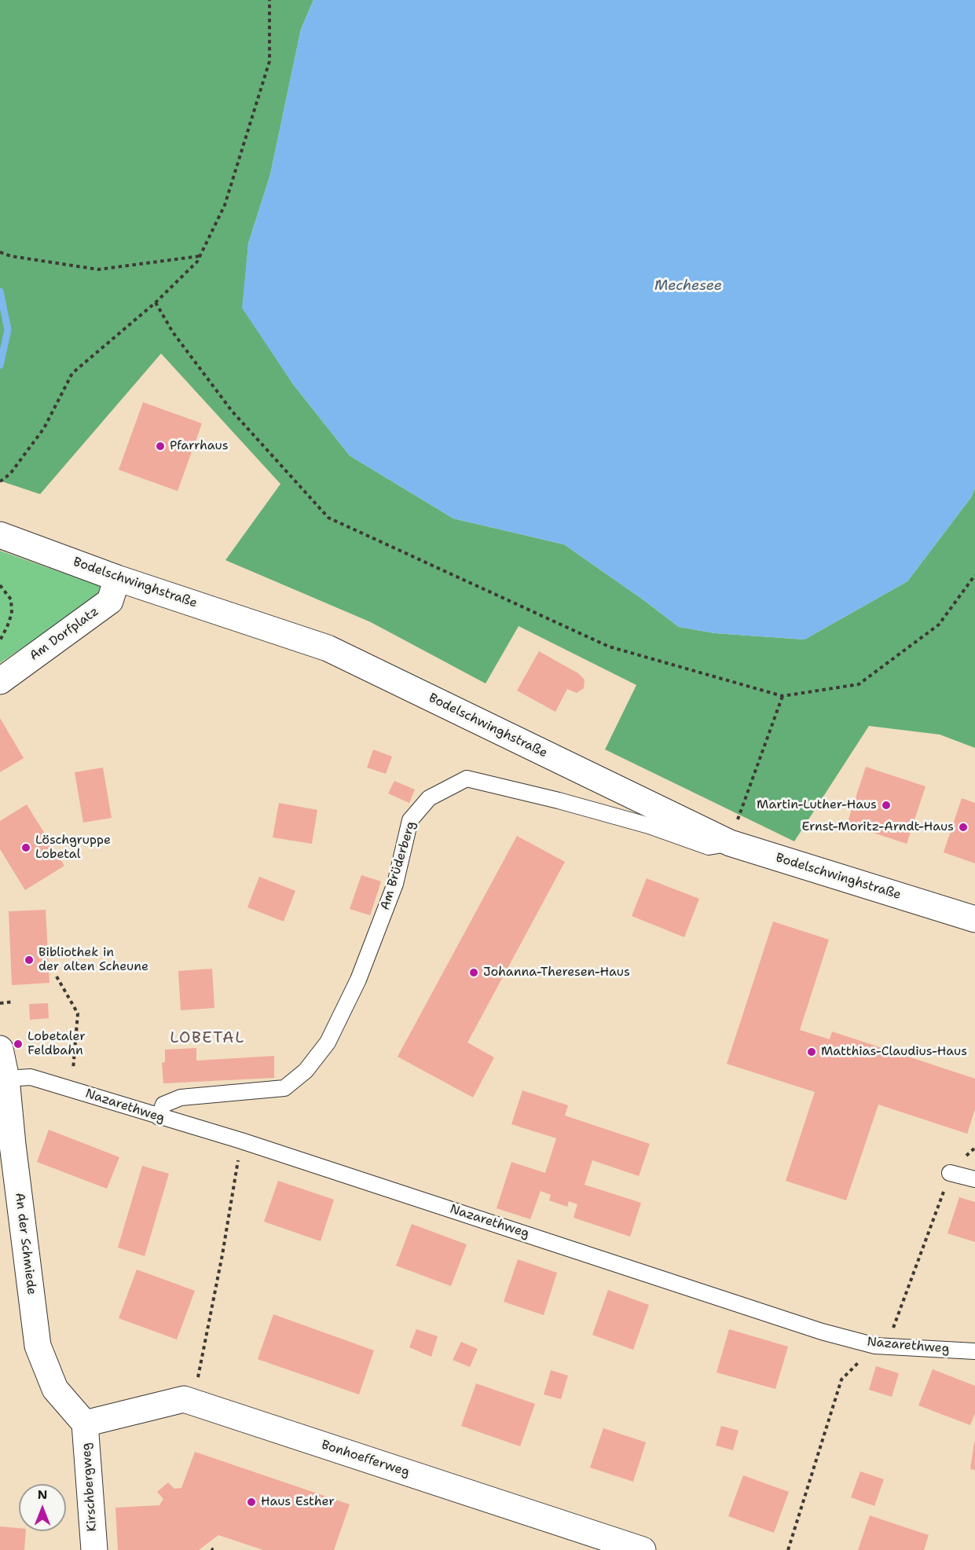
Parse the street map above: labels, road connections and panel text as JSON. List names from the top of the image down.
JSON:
{
  "streets": {
    "street": [
      "Bodelschwinghstraße",
      "Am Dorfplatz",
      "An der Schmiede",
      "Bonhoefferweg",
      "Kirschbergweg"
    ],
    "lane": ["Am Brüderberg", "Nazarethweg"]
  },
  "crossings": [
    ["Bodelschwinghstraße", "Am Dorfplatz"],
    ["Bodelschwinghstraße", "Am Brüderberg"],
    ["Am Brüderberg", "Nazarethweg"],
    ["Nazarethweg", "An der Schmiede"],
    ["An der Schmiede", "Kirschbergweg"]
  ],
  "districts": ["LOBETAL"],
  "water": ["Mechesee"],
  "places": [
    "Pfarrhaus",
    "Martin-Luther-Haus",
    "Ernst-Moritz-Arndt-Haus",
    "Löschgruppe Lobetal",
    "Bibliothek in der alten Scheune",
    "Johanna-Theresen-Haus",
    "Lobetaler Feldbahn",
    "Matthias-Claudius-Haus",
    "Haus Esther"
  ],
  "north": "top"
}
